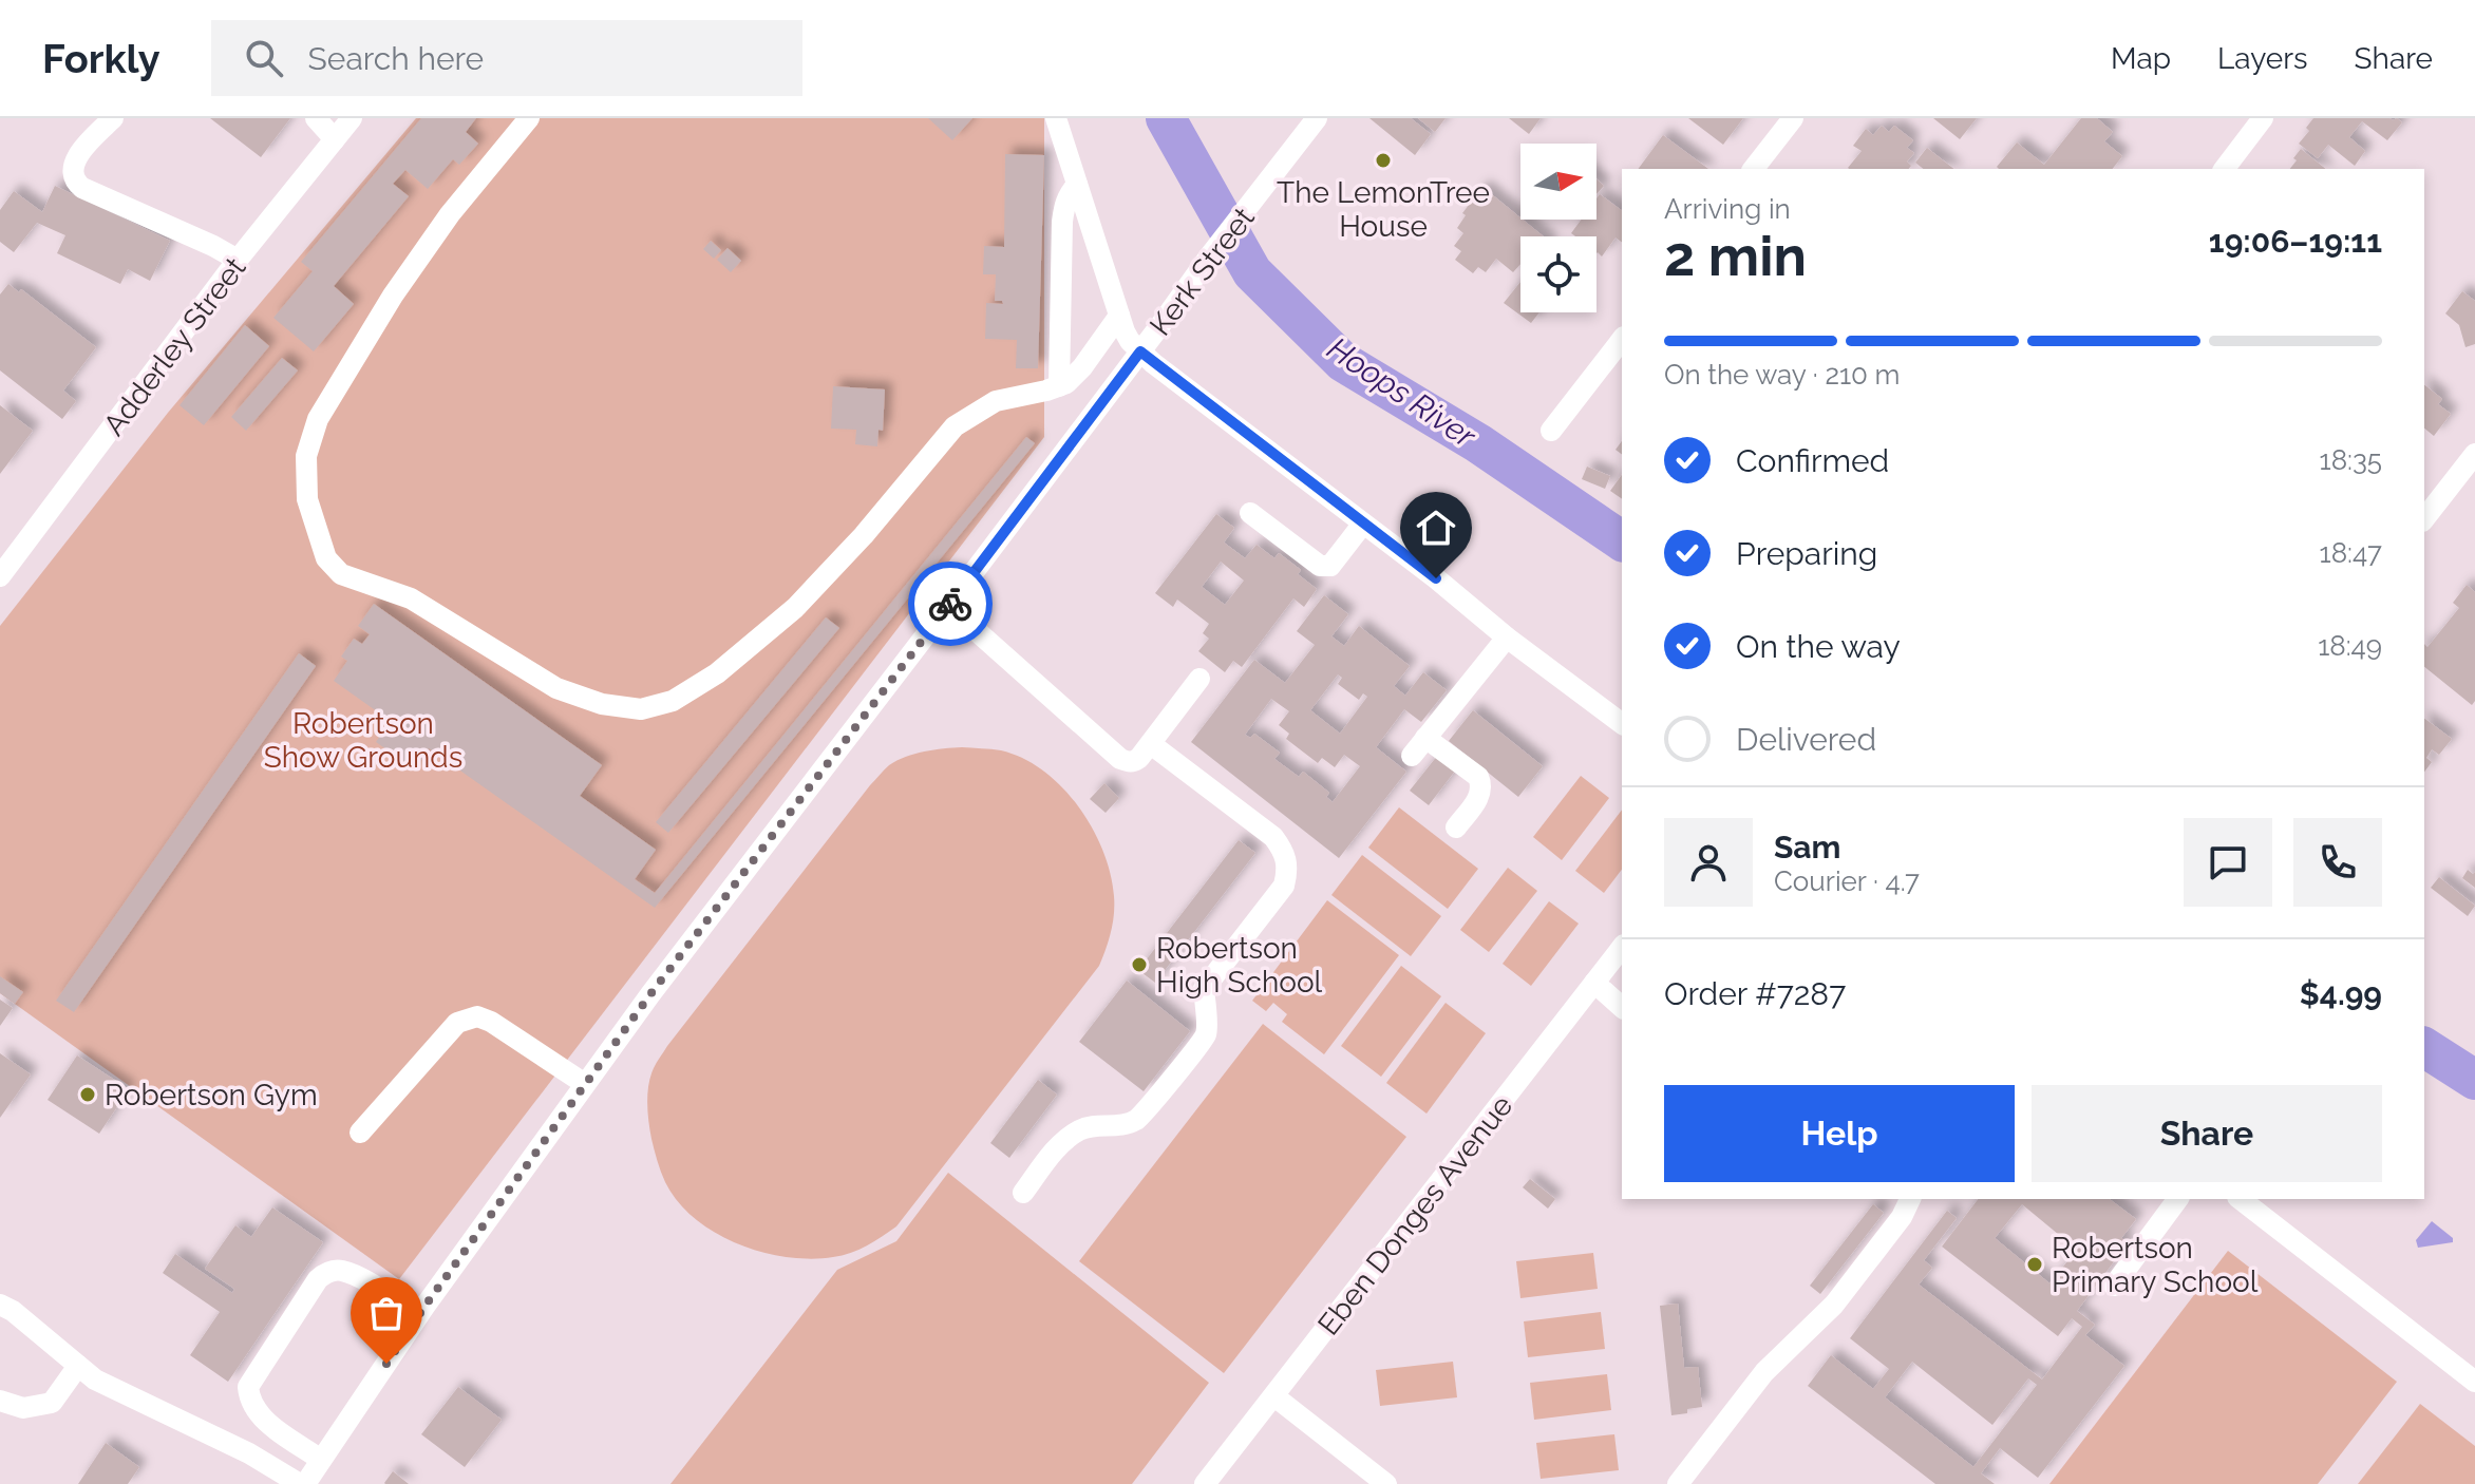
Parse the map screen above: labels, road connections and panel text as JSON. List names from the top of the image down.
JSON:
{
  "streets": {
    "street": ["Kerk Street", "Adderley Street", "Eben Donges Avenue"]
  },
  "water": ["Hoops River"],
  "parks": ["Robertson Show Grounds"],
  "places": [
    "The LemonTree House",
    "Robertson High School",
    "Robertson Gym",
    "Robertson Primary School"
  ],
  "north": "right",
  "page": {
    "header": "Forkly",
    "search": "Search here",
    "nav": ["Map", "Layers", "Share"],
    "heading": ["2 min", "Arriving in", "19:06–19:11"],
    "panel": [
      "Sam",
      "Courier · 4.7",
      "Order #7287",
      "$4.99"
    ],
    "bar": "On the way · 210 m",
    "list": [
      ["Confirmed", "18:35"],
      ["Preparing", "18:47"],
      ["On the way", "18:49"],
      "Delivered"
    ],
    "buttons": ["Help", "Share"]
  }
}
